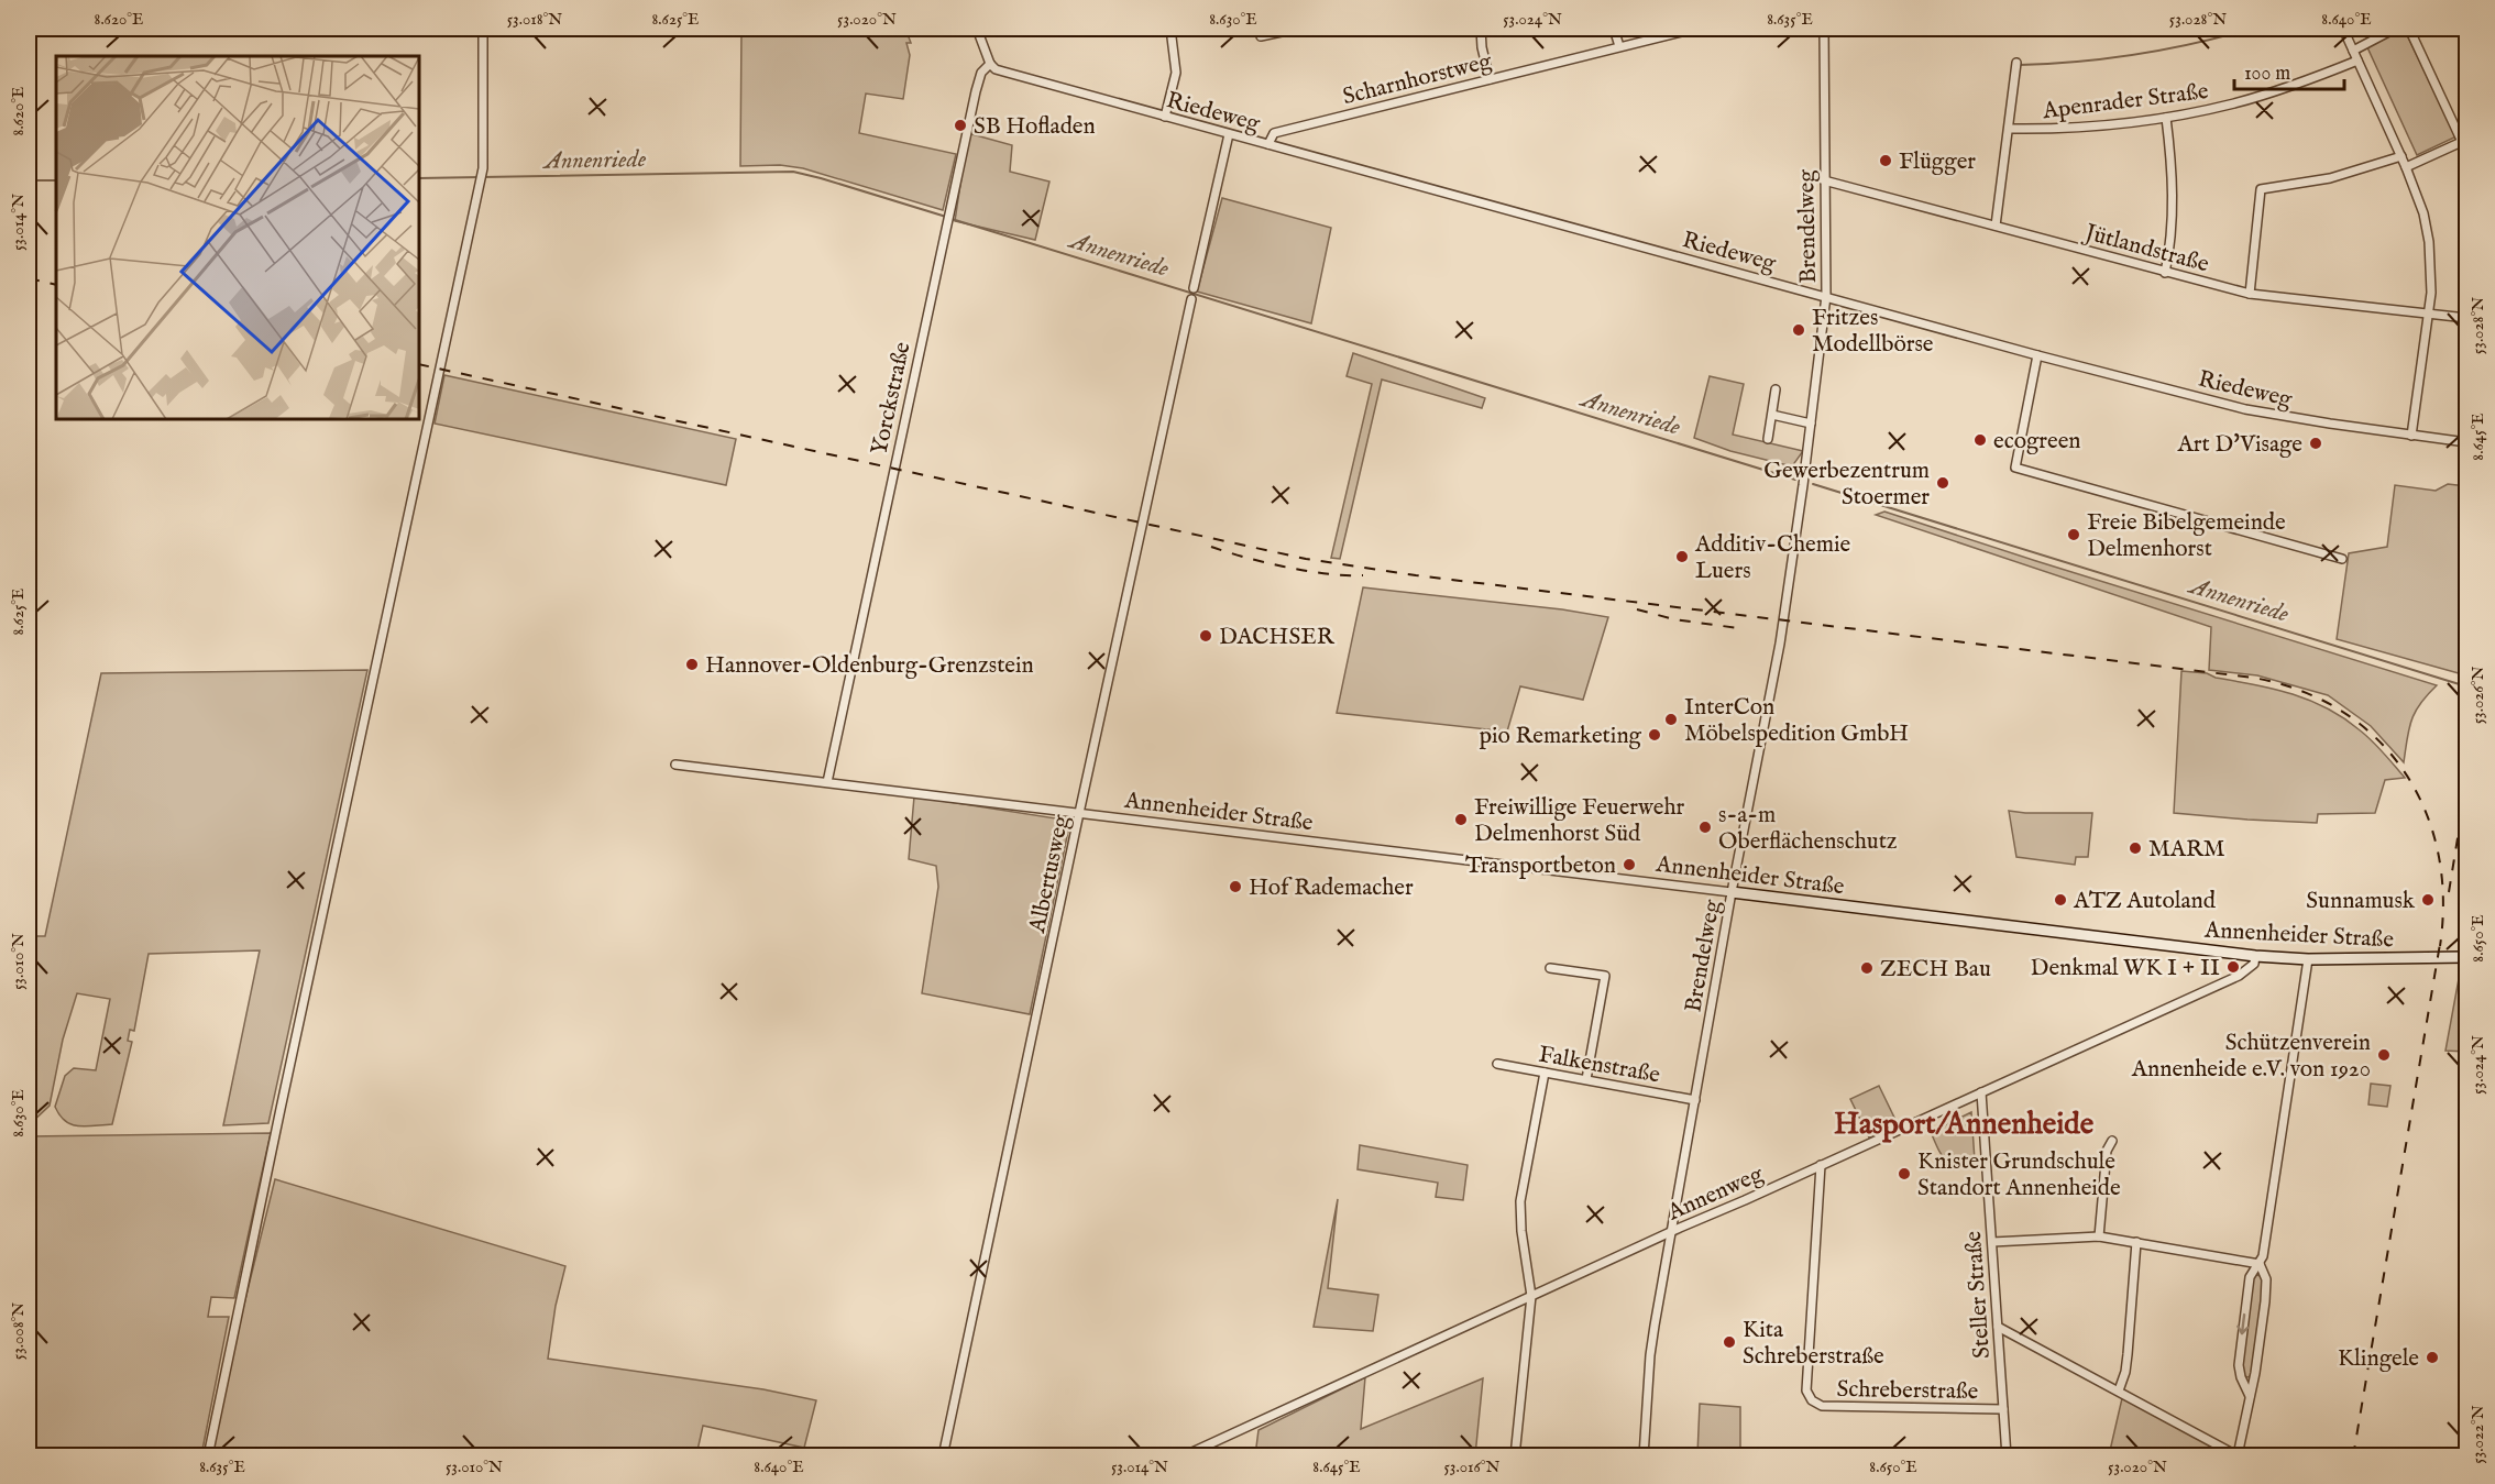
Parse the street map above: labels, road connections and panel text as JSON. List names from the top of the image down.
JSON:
{
  "streets": {
    "street": [
      "Scharnhorstweg",
      "Apenrader Straße",
      "Riedeweg",
      "Brendelweg",
      "Jütlandstraße",
      "Yorckstraße",
      "Annenheider Straße",
      "Albertusweg",
      "Falkenstraße",
      "Annenweg",
      "Steller Straße",
      "Schreberstraße"
    ]
  },
  "crossings": [
    ["Scharnhorstweg", "Riedeweg"],
    ["Riedeweg", "Brendelweg"],
    ["Riedeweg", "Yorckstraße"],
    ["Brendelweg", "Jütlandstraße"],
    ["Brendelweg", "Annenheider Straße"],
    ["Brendelweg", "Falkenstraße"],
    ["Brendelweg", "Annenweg"],
    ["Yorckstraße", "Annenheider Straße"],
    ["Annenheider Straße", "Albertusweg"],
    ["Annenheider Straße", "Annenweg"],
    ["Annenweg", "Steller Straße"],
    ["Annenweg", "Schreberstraße"],
    ["Steller Straße", "Schreberstraße"]
  ],
  "districts": ["Hasport/Annenheide"],
  "water": ["Annenriede"],
  "places": [
    "SB Hofladen",
    "Flügger",
    "Fritzes Modellbörse",
    "ecogreen",
    "Art D'Visage",
    "Gewerbezentrum Stoermer",
    "Freie Bibelgemeinde Delmenhorst",
    "Additiv-Chemie Luers",
    "DACHSER",
    "Hannover-Oldenburg-Grenzstein",
    "InterCon Möbelspedition GmbH",
    "pio Remarketing",
    "Freiwillige Feuerwehr Delmenhorst Süd",
    "s-a-m Oberflächenschutz",
    "MARM",
    "Transportbeton",
    "Hof Rademacher",
    "ATZ Autoland",
    "Sunnamusk",
    "Denkmal WK I + II",
    "ZECH Bau",
    "Schützenverein Annenheide e.V. von 1920",
    "Knister Grundschule Standort Annenheide",
    "Kita Schreberstraße",
    "Klingele"
  ],
  "scale_bar": "100 m",
  "coordinates": [
    "8.620°E",
    "53.018°N",
    "8.625°E",
    "53.020°N",
    "8.630°E",
    "53.024°N",
    "8.635°E",
    "53.028°N",
    "8.640°E",
    "53.014°N",
    "8.645°E",
    "53.026°N",
    "8.650°E",
    "53.010°N",
    "53.008°N",
    "53.022°N",
    "53.016°N"
  ]
}
